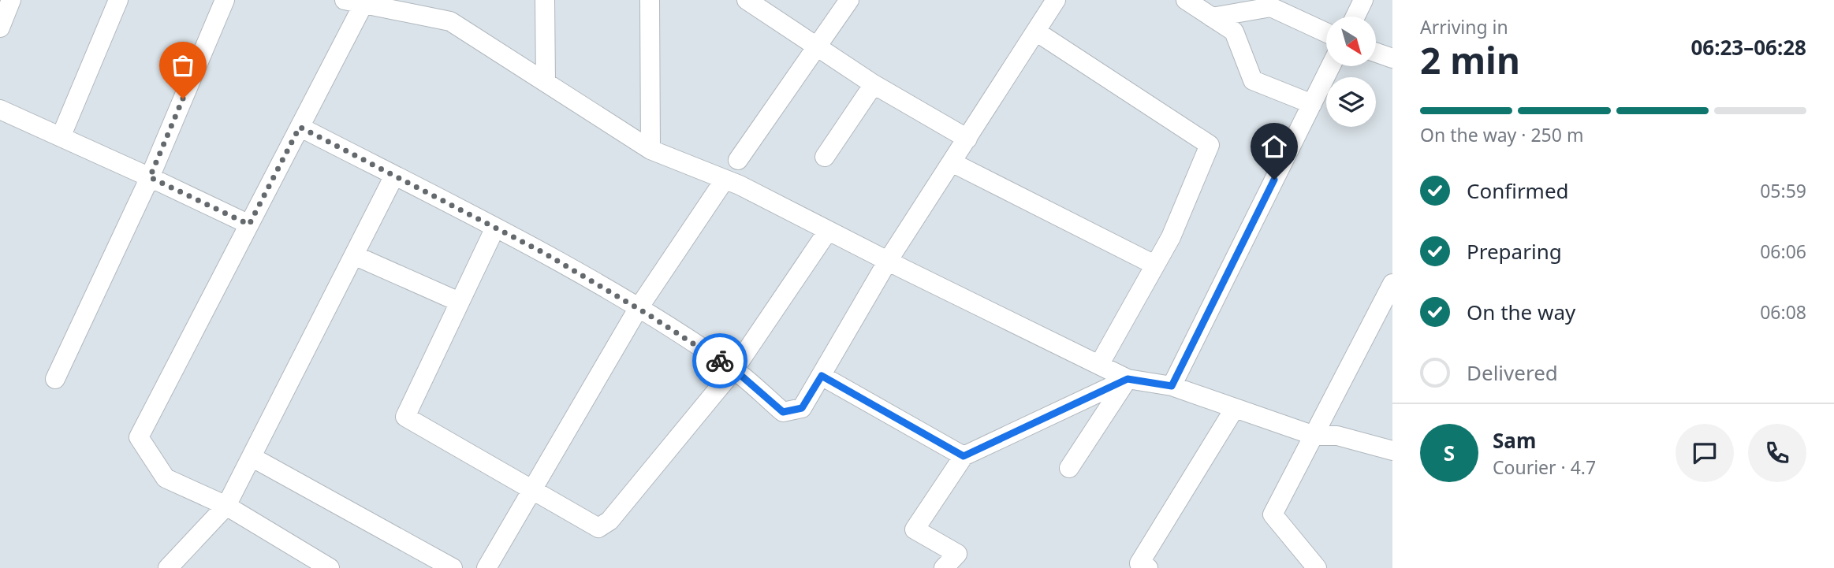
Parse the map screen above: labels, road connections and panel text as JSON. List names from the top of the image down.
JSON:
{
  "north": "bottom right",
  "page": {
    "heading": ["2 min", "Arriving in", "06:23–06:28"],
    "panel": ["Sam", "Courier · 4.7"],
    "bar": "On the way · 250 m",
    "list": [
      ["Confirmed", "05:59"],
      ["Preparing", "06:06"],
      ["On the way", "06:08"],
      "Delivered"
    ],
    "round": "S"
  }
}
